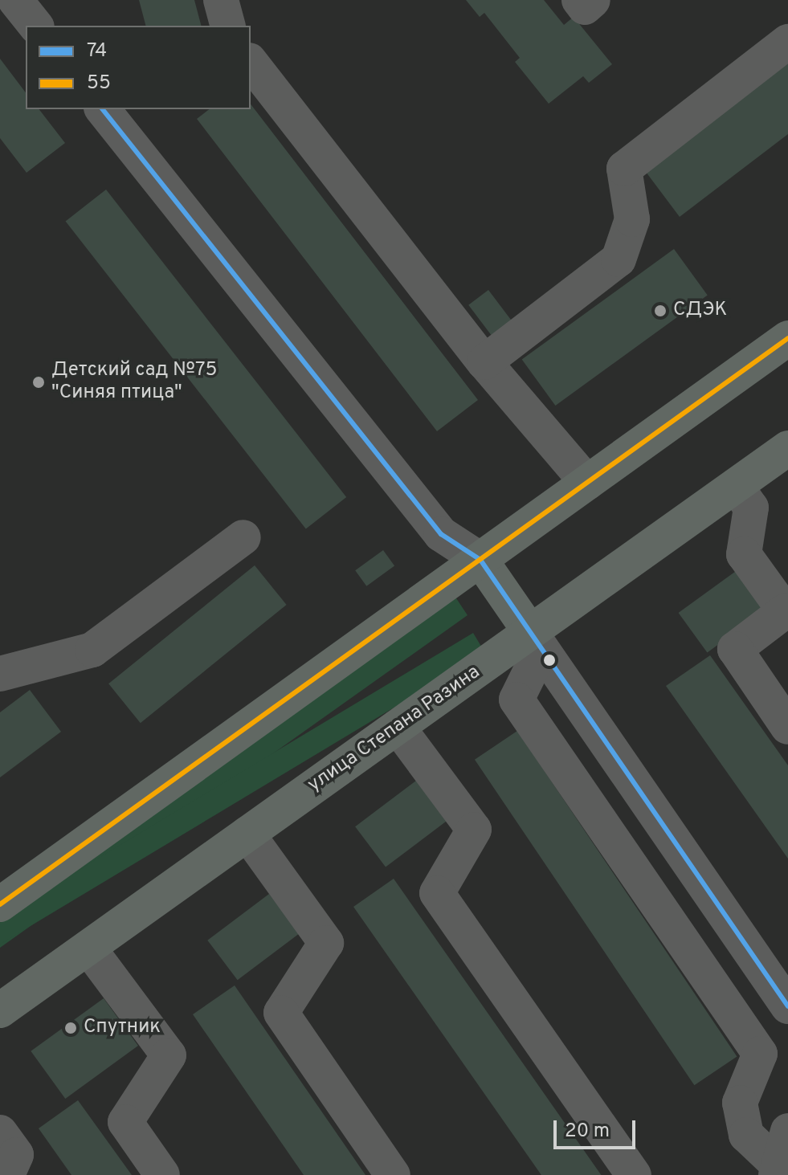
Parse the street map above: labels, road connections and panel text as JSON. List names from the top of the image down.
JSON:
{
  "streets": {
    "main road": ["улица Степана Разина"]
  },
  "places": ["СДЭК", "Детский сад №75 \"Синяя птица\"", "Спутник"],
  "lines": ["transit line 74", "transit line 55"],
  "legend": ["74", "55"],
  "scale_bar": "20 m"
}
